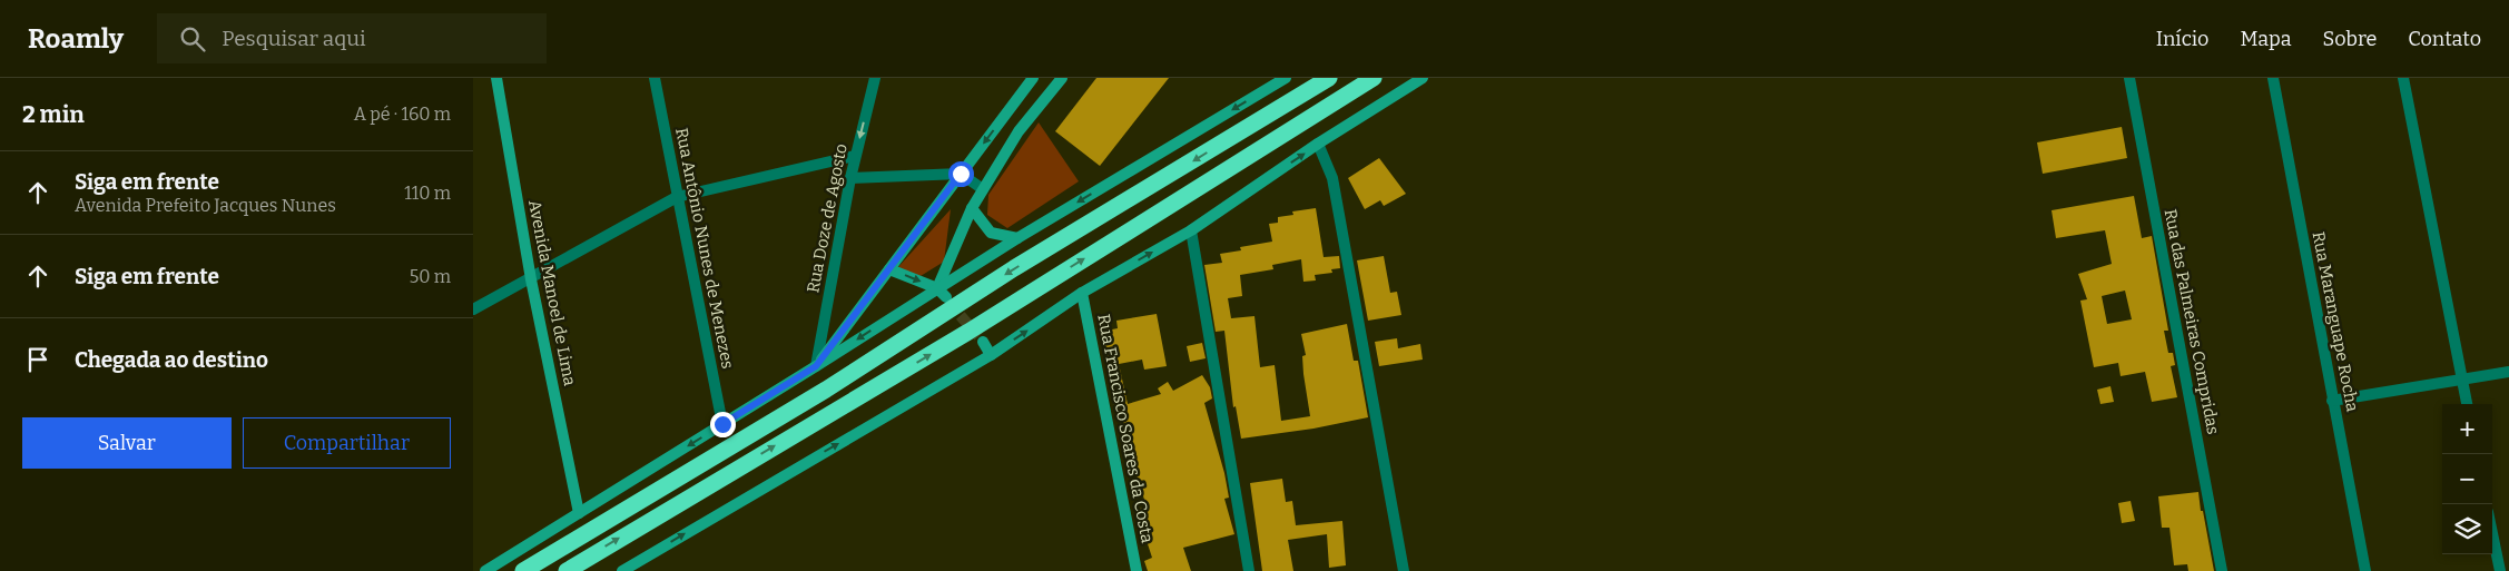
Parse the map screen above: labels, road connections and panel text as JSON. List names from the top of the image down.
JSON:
{
  "streets": {
    "main road": ["Avenida Manoel de Lima", "Rua Francisco Soares da Costa"],
    "street": [
      "Rua Doze de Agosto",
      "Rua Antônio Nunes de Menezes",
      "Rua das Palmeiras Compridas",
      "Rua Maranguape Rocha"
    ]
  },
  "page": {
    "header": "Roamly",
    "search": "Pesquisar aqui",
    "nav": [
      "Início",
      "Mapa",
      "Sobre",
      "Contato"
    ],
    "heading": ["2 min", "A pé · 160 m"],
    "list": [
      ["Siga em frente", "Avenida Prefeito Jacques Nunes", "110 m"],
      ["Siga em frente", "50 m"],
      "Chegada ao destino"
    ],
    "buttons": ["Salvar", "Compartilhar"],
    "map_buttons": ["+", "−"]
  }
}
